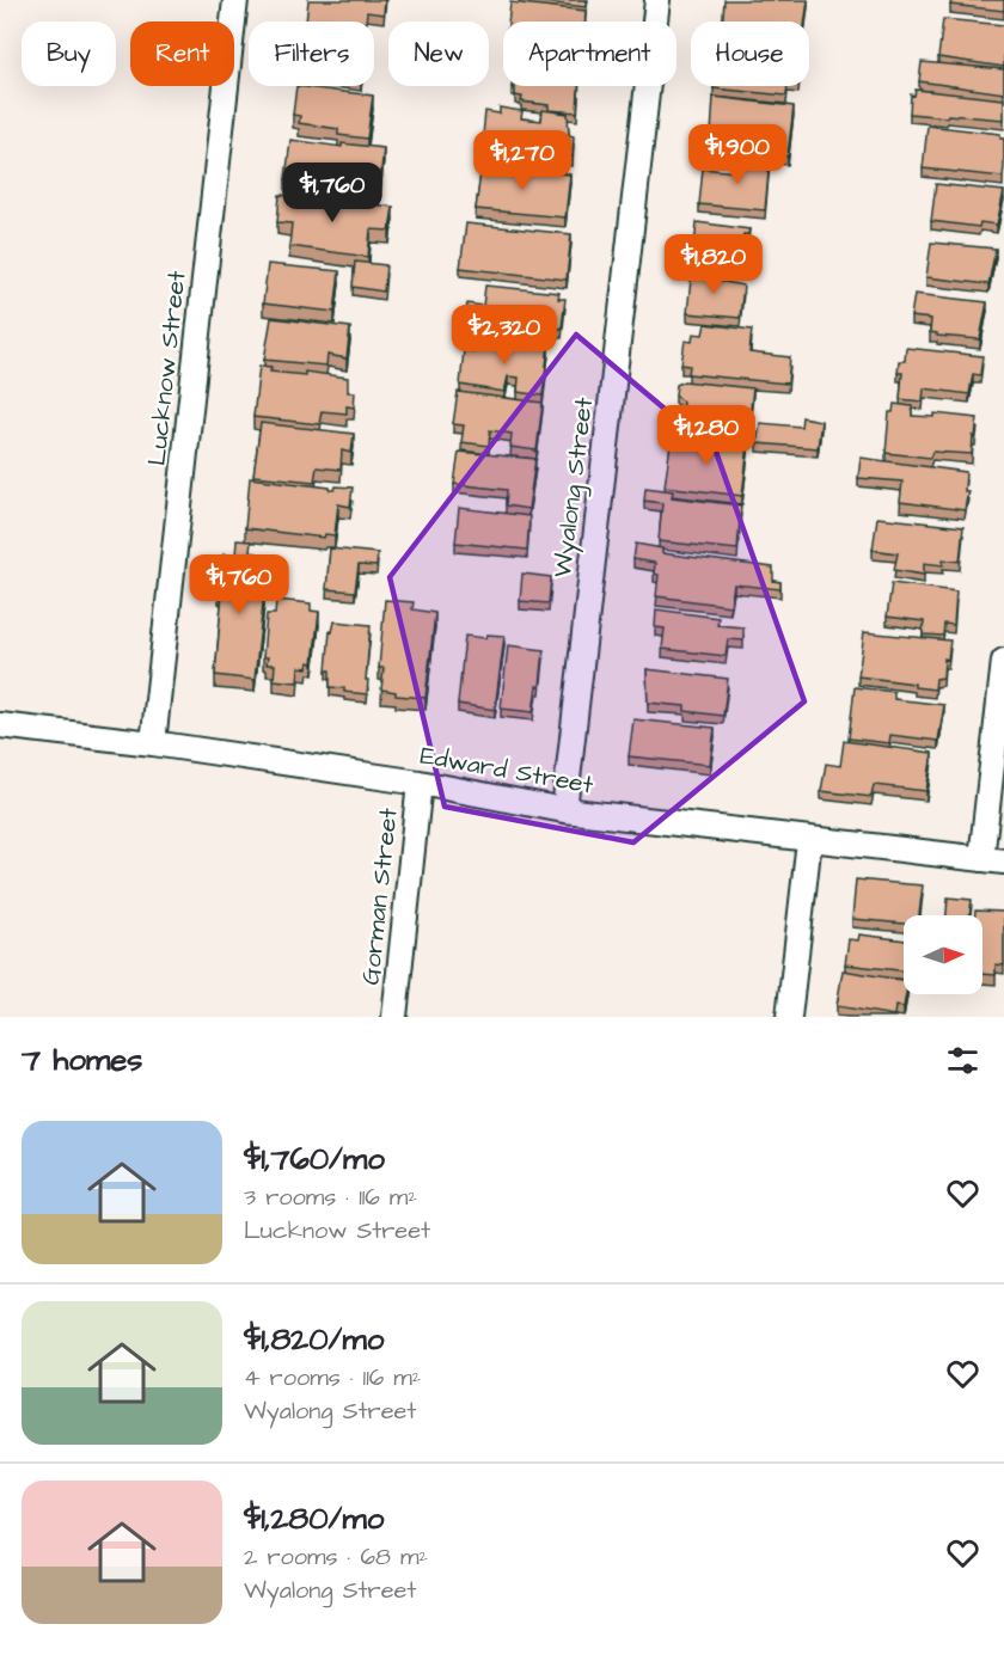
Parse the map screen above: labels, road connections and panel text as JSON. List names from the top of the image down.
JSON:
{
  "streets": {
    "street": [
      "Lucknow Street",
      "Wyalong Street",
      "Edward Street",
      "Gorman Street"
    ]
  },
  "crossings": [
    ["Lucknow Street", "Edward Street"],
    ["Wyalong Street", "Edward Street"],
    ["Edward Street", "Gorman Street"]
  ],
  "north": "right",
  "page": {
    "chip": [
      "Buy",
      "Rent",
      "Filters",
      "New",
      "Apartment",
      "House"
    ],
    "price": [
      "$1,900",
      "$1,270",
      "$1,760",
      "$1,820",
      "$2,320",
      "$1,280",
      "$1,760"
    ],
    "heading": "7 homes",
    "list": [
      {
        "name": "$1,760/mo",
        "note": "3 rooms · 116 m² · Lucknow Street"
      },
      {
        "name": "$1,820/mo",
        "note": "4 rooms · 116 m² · Wyalong Street"
      },
      {
        "name": "$1,280/mo",
        "note": "2 rooms · 68 m² · Wyalong Street"
      }
    ]
  }
}
